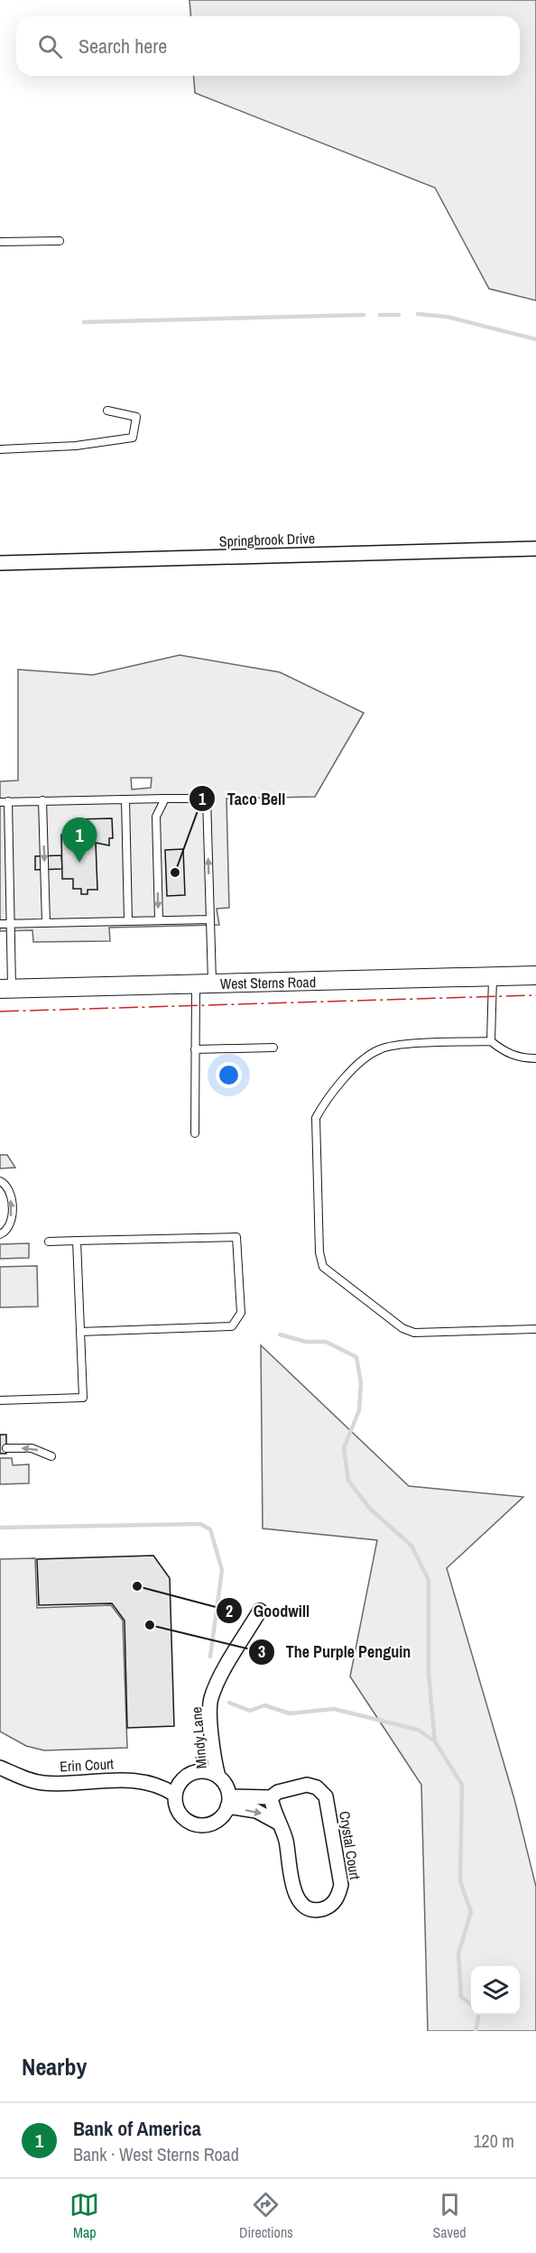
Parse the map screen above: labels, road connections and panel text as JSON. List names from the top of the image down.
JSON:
{
  "streets": {
    "main road": ["West Sterns Road"],
    "street": [
      "Springbrook Drive",
      "Mindy Lane",
      "Erin Court",
      "Crystal Court"
    ]
  },
  "crossings": [
    ["Mindy Lane", "Erin Court"],
    ["Mindy Lane", "Crystal Court"],
    ["Erin Court", "Crystal Court"]
  ],
  "places": ["Taco Bell", "Goodwill", "The Purple Penguin"],
  "page": {
    "search": "Search here",
    "pins": "1",
    "heading": "Nearby",
    "list": [
      {
        "mark": "1",
        "name": "Bank of America",
        "note": "Bank · West Sterns Road",
        "value": "120 m"
      }
    ],
    "nav": ["Map", "Directions", "Saved"]
  }
}
